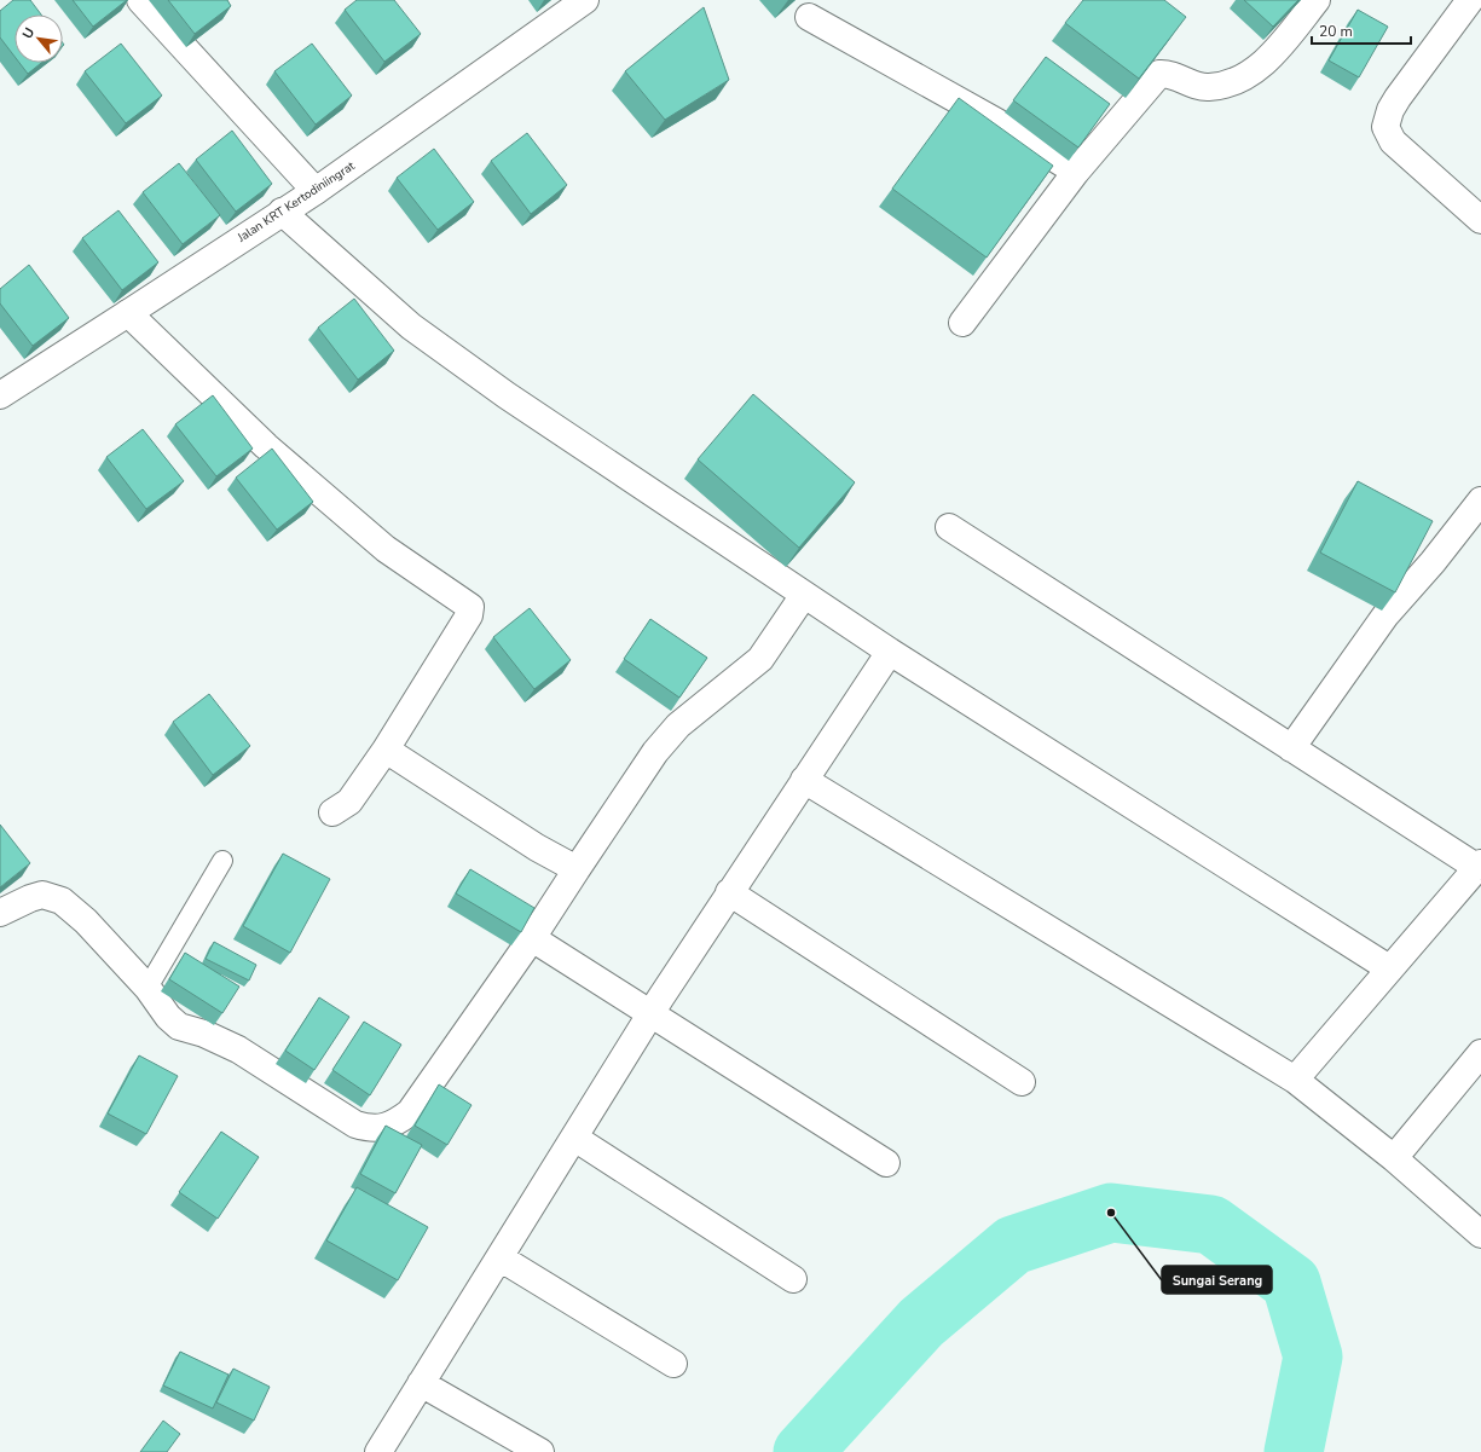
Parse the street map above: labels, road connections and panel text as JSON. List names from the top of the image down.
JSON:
{
  "streets": {
    "street": ["Jalan KRT Kertodiniingrat"]
  },
  "places": ["Sungai Serang"],
  "scale_bar": "20 m",
  "north": "top left"
}
